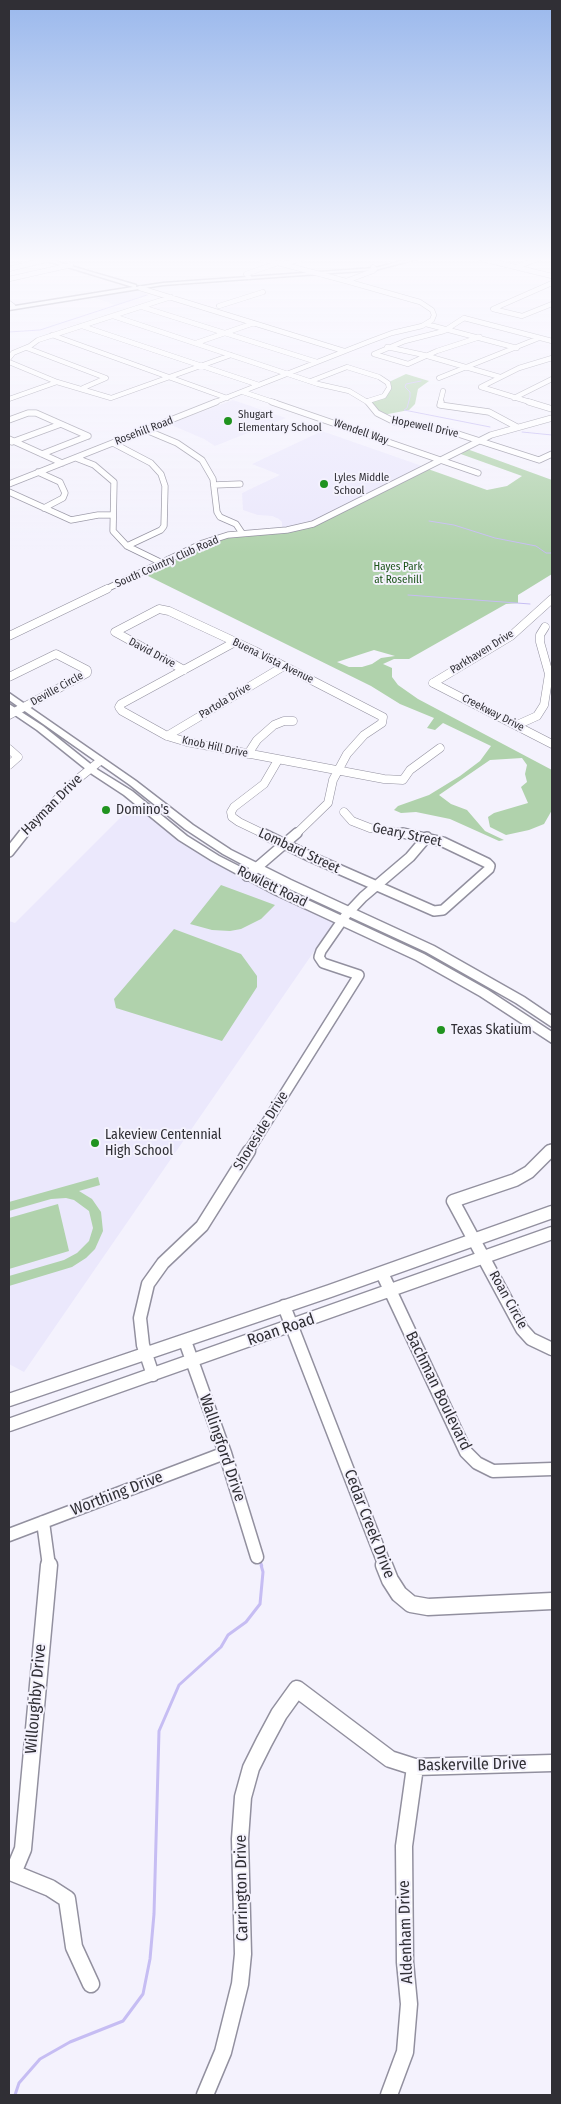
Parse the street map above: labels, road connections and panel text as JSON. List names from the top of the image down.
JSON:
{
  "streets": {
    "main road": ["Rowlett Road"],
    "street": [
      "Hopewell Drive",
      "Rosehill Road",
      "Wendell Way",
      "South Country Club Road",
      "Parkhaven Drive",
      "David Drive",
      "Buena Vista Avenue",
      "Deville Circle",
      "Partola Drive",
      "Creekway Drive",
      "Knob Hill Drive",
      "Hayman Drive",
      "Geary Street",
      "Lombard Street",
      "Shoreside Drive",
      "Roan Circle",
      "Roan Road",
      "Bachman Boulevard",
      "Wallingford Drive",
      "Worthing Drive",
      "Cedar Creek Drive",
      "Willoughby Drive",
      "Baskerville Drive",
      "Carrington Drive",
      "Aldenham Drive"
    ]
  },
  "crossings": [
    ["Hopewell Drive", "Rosehill Road"],
    ["Hopewell Drive", "South Country Club Road"],
    ["Rosehill Road", "Wendell Way"],
    ["Wendell Way", "South Country Club Road"],
    ["Parkhaven Drive", "Creekway Drive"],
    ["David Drive", "Buena Vista Avenue"],
    ["David Drive", "Knob Hill Drive"],
    ["Buena Vista Avenue", "Partola Drive"],
    ["Buena Vista Avenue", "Knob Hill Drive"],
    ["Deville Circle", "Rowlett Road"],
    ["Partola Drive", "Knob Hill Drive"],
    ["Knob Hill Drive", "Lombard Street"],
    ["Hayman Drive", "Rowlett Road"],
    ["Geary Street", "Lombard Street"],
    ["Geary Street", "Shoreside Drive"],
    ["Lombard Street", "Shoreside Drive"],
    ["Rowlett Road", "Shoreside Drive"],
    ["Shoreside Drive", "Roan Road"],
    ["Roan Circle", "Roan Road"],
    ["Roan Road", "Bachman Boulevard"],
    ["Roan Road", "Wallingford Drive"],
    ["Roan Road", "Cedar Creek Drive"],
    ["Wallingford Drive", "Worthing Drive"],
    ["Worthing Drive", "Willoughby Drive"],
    ["Baskerville Drive", "Carrington Drive"],
    ["Baskerville Drive", "Aldenham Drive"]
  ],
  "parks": ["Hayes Park at Rosehill"],
  "places": [
    "Shugart Elementary School",
    "Lyles Middle School",
    "Domino's",
    "Texas Skatium",
    "Lakeview Centennial High School"
  ]
}
